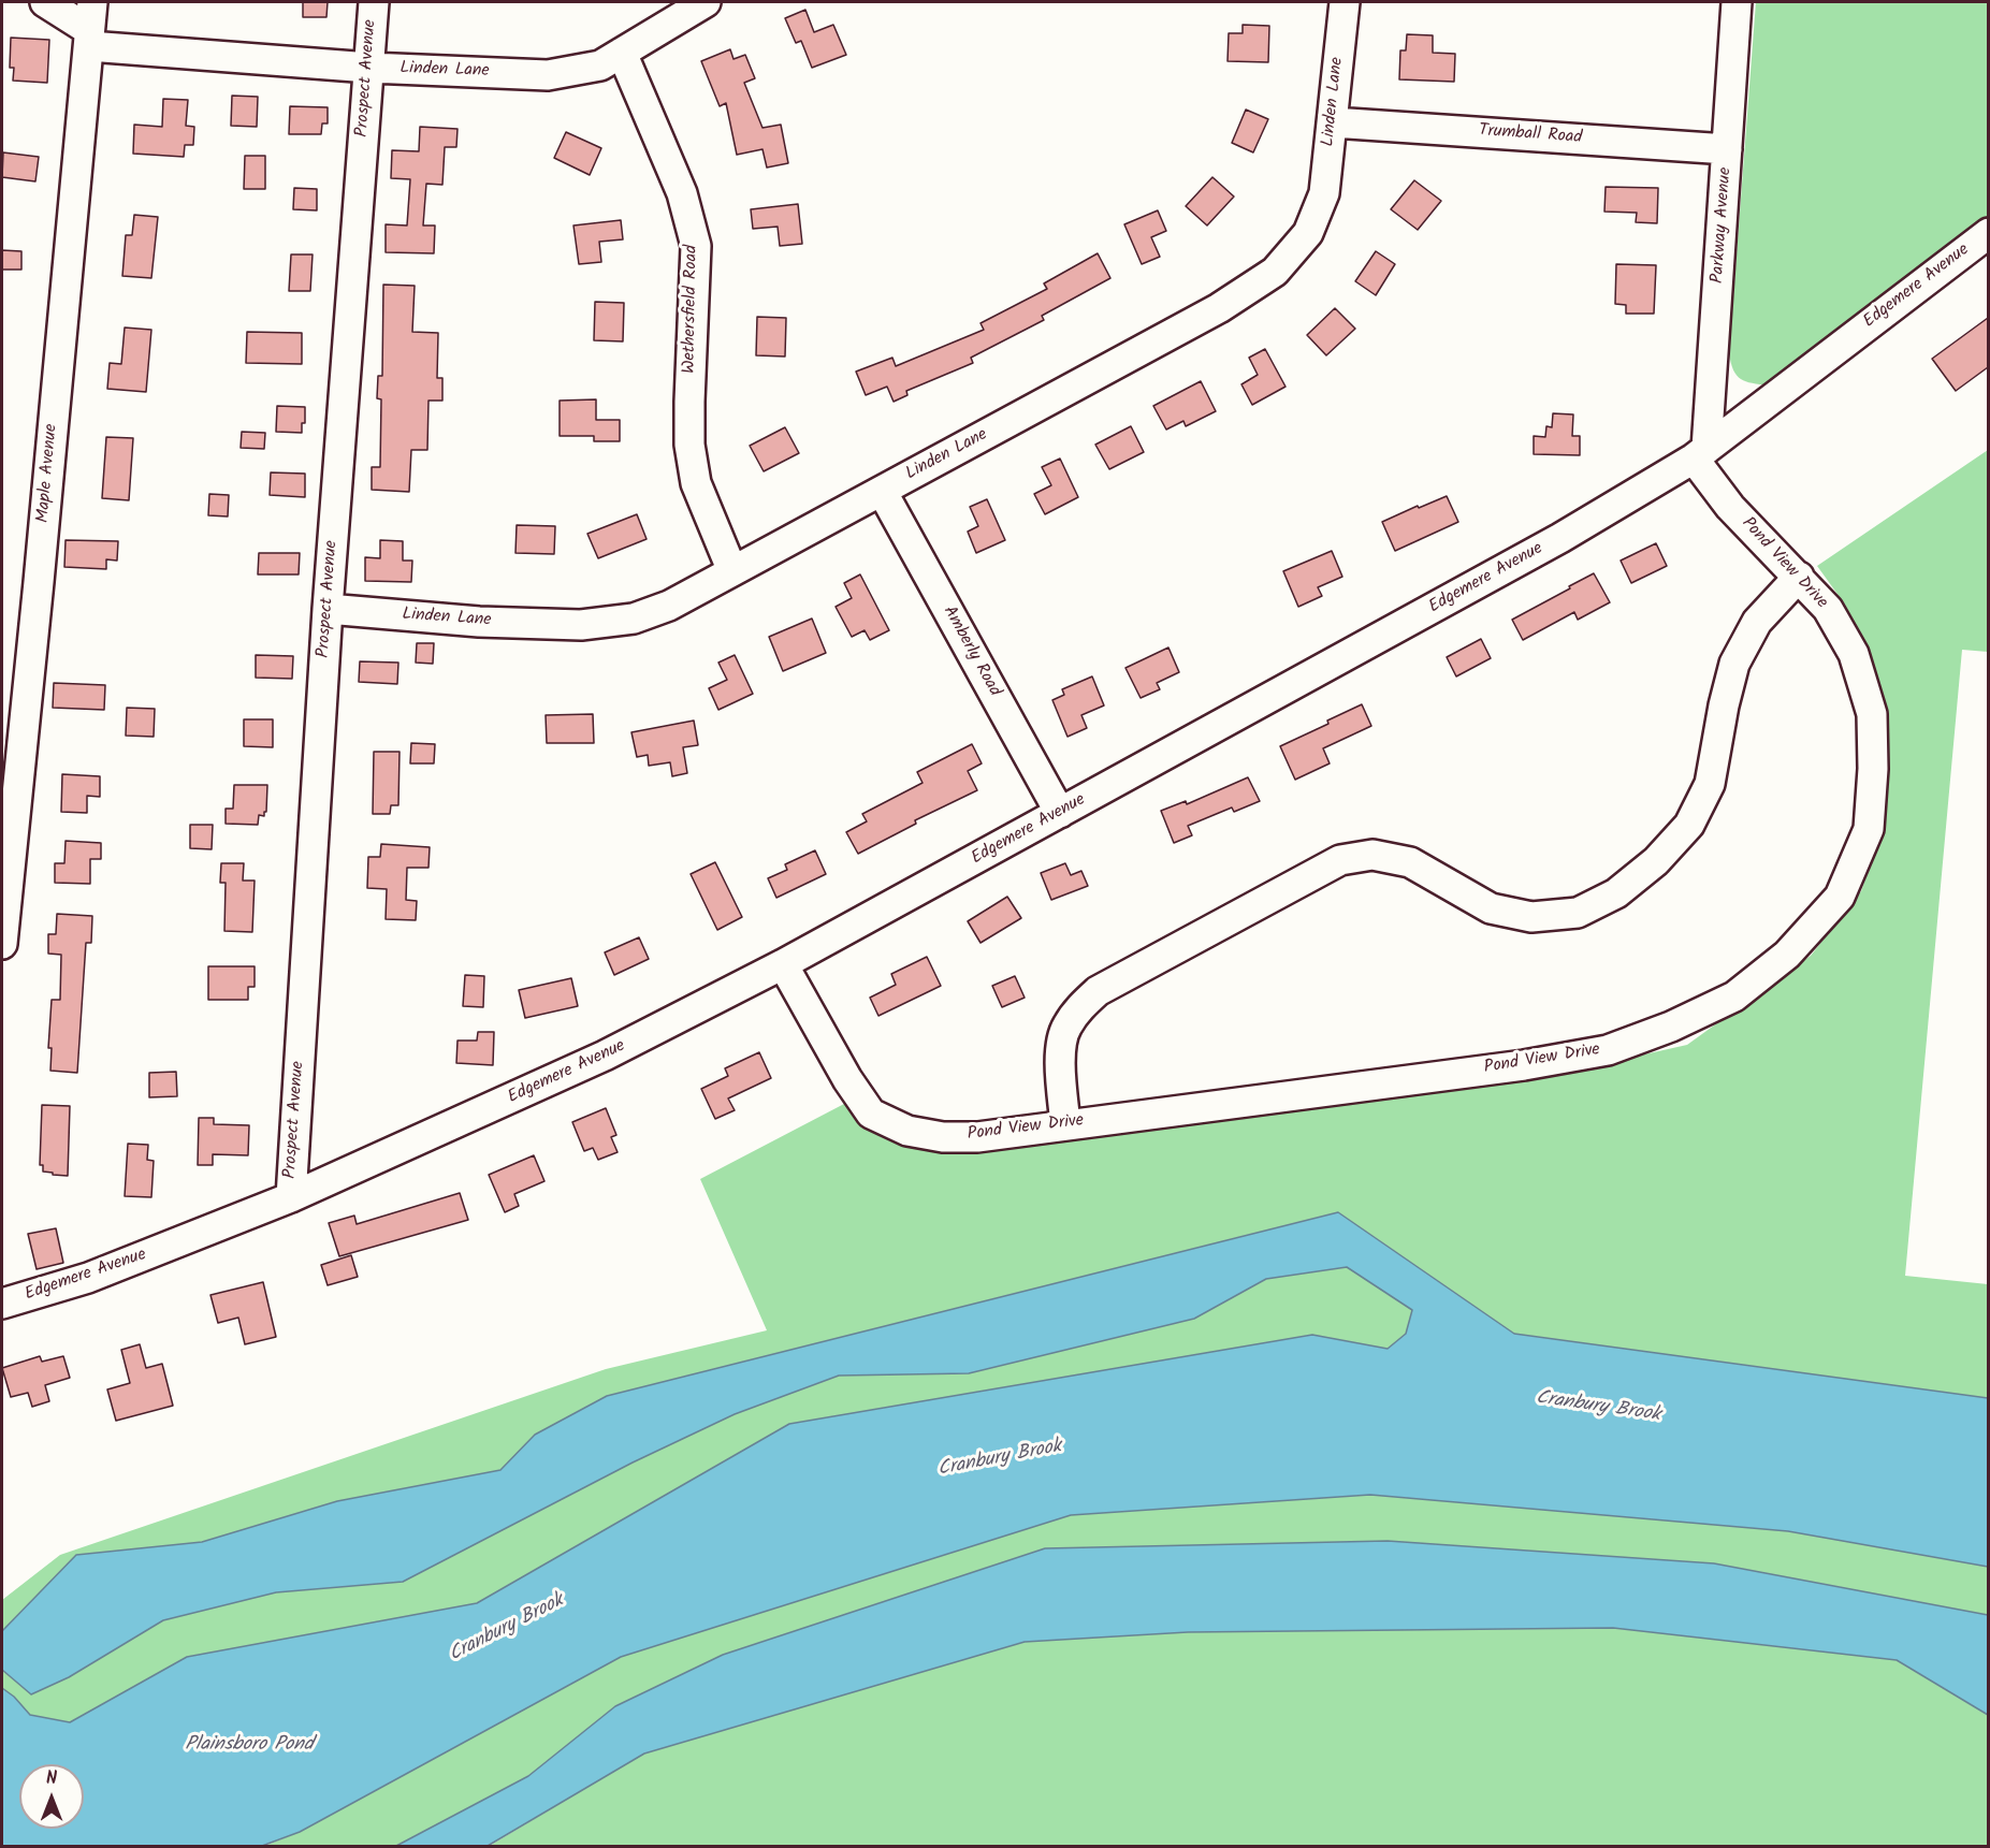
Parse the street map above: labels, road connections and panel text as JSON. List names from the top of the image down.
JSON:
{
  "streets": {
    "street": [
      "Linden Lane",
      "Prospect Avenue",
      "Trumball Road",
      "Parkway Avenue",
      "Edgemere Avenue",
      "Wethersfield Road",
      "Maple Avenue",
      "Pond View Drive",
      "Amberly Road"
    ]
  },
  "crossings": [
    ["Linden Lane", "Prospect Avenue"],
    ["Linden Lane", "Trumball Road"],
    ["Linden Lane", "Wethersfield Road"],
    ["Linden Lane", "Maple Avenue"],
    ["Linden Lane", "Amberly Road"],
    ["Prospect Avenue", "Edgemere Avenue"],
    ["Trumball Road", "Parkway Avenue"],
    ["Parkway Avenue", "Edgemere Avenue"],
    ["Parkway Avenue", "Pond View Drive"],
    ["Edgemere Avenue", "Pond View Drive"],
    ["Edgemere Avenue", "Amberly Road"]
  ],
  "water": ["Cranbury Brook", "Plainsboro Pond"],
  "north": "top"
}
